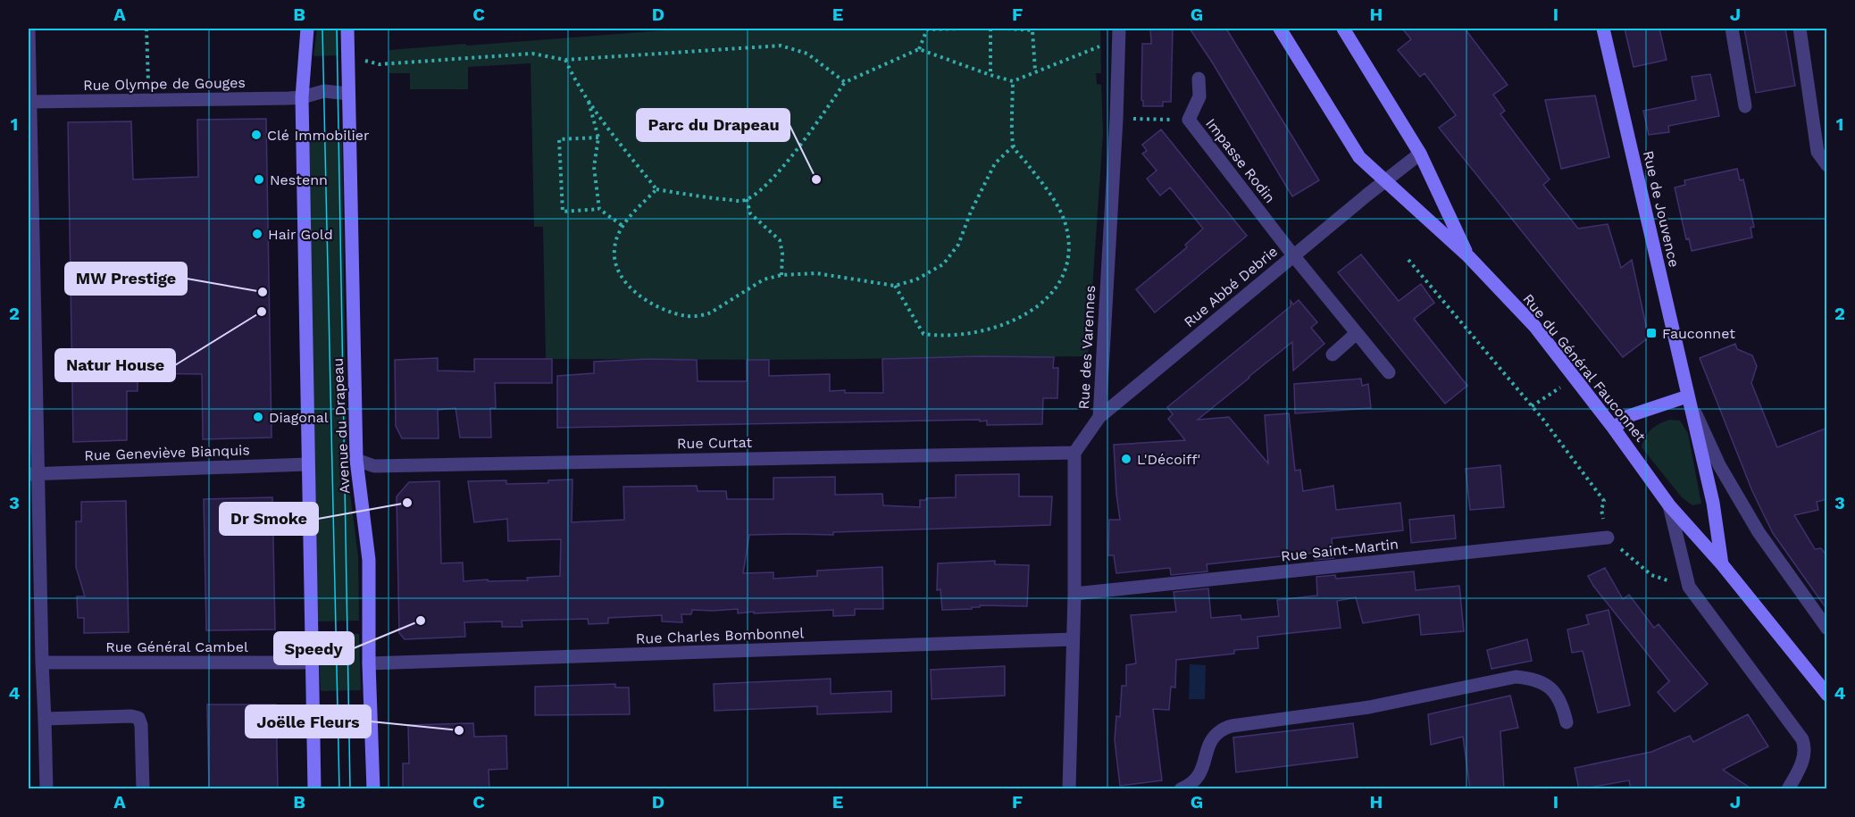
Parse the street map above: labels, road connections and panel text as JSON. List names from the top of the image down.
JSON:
{
  "streets": {
    "main road": ["Rue de Jouvence", "Rue du Général Fauconnet", "Avenue du Drapeau"],
    "street": [
      "Rue Olympe de Gouges",
      "Impasse Rodin",
      "Rue Abbé Debrie",
      "Rue des Varennes",
      "Rue Curtat",
      "Rue Geneviève Bianquis",
      "Rue Saint-Martin",
      "Rue Charles Bombonnel",
      "Rue Général Cambel"
    ]
  },
  "crossings": [
    ["Impasse Rodin", "Rue Abbé Debrie"],
    ["Rue de Jouvence", "Rue du Général Fauconnet"],
    ["Rue Abbé Debrie", "Rue des Varennes"],
    ["Rue Abbé Debrie", "Rue du Général Fauconnet"],
    ["Rue des Varennes", "Rue Curtat"],
    ["Avenue du Drapeau", "Rue Curtat"],
    ["Avenue du Drapeau", "Rue Charles Bombonnel"]
  ],
  "places": {
    "other": [
      "Clé Immobilier",
      "Nestenn",
      "Parc du Drapeau",
      "Hair Gold",
      "MW Prestige",
      "Natur House",
      "Diagonal",
      "L'Décoiff'",
      "Dr Smoke",
      "Speedy",
      "Joëlle Fleurs"
    ],
    "transit": ["Fauconnet"]
  },
  "grid": {
    "columns": [
      "A",
      "B",
      "C",
      "D",
      "E",
      "F",
      "G",
      "H",
      "I",
      "J"
    ],
    "rows": [
      "1",
      "2",
      "3",
      "4"
    ]
  }
}
